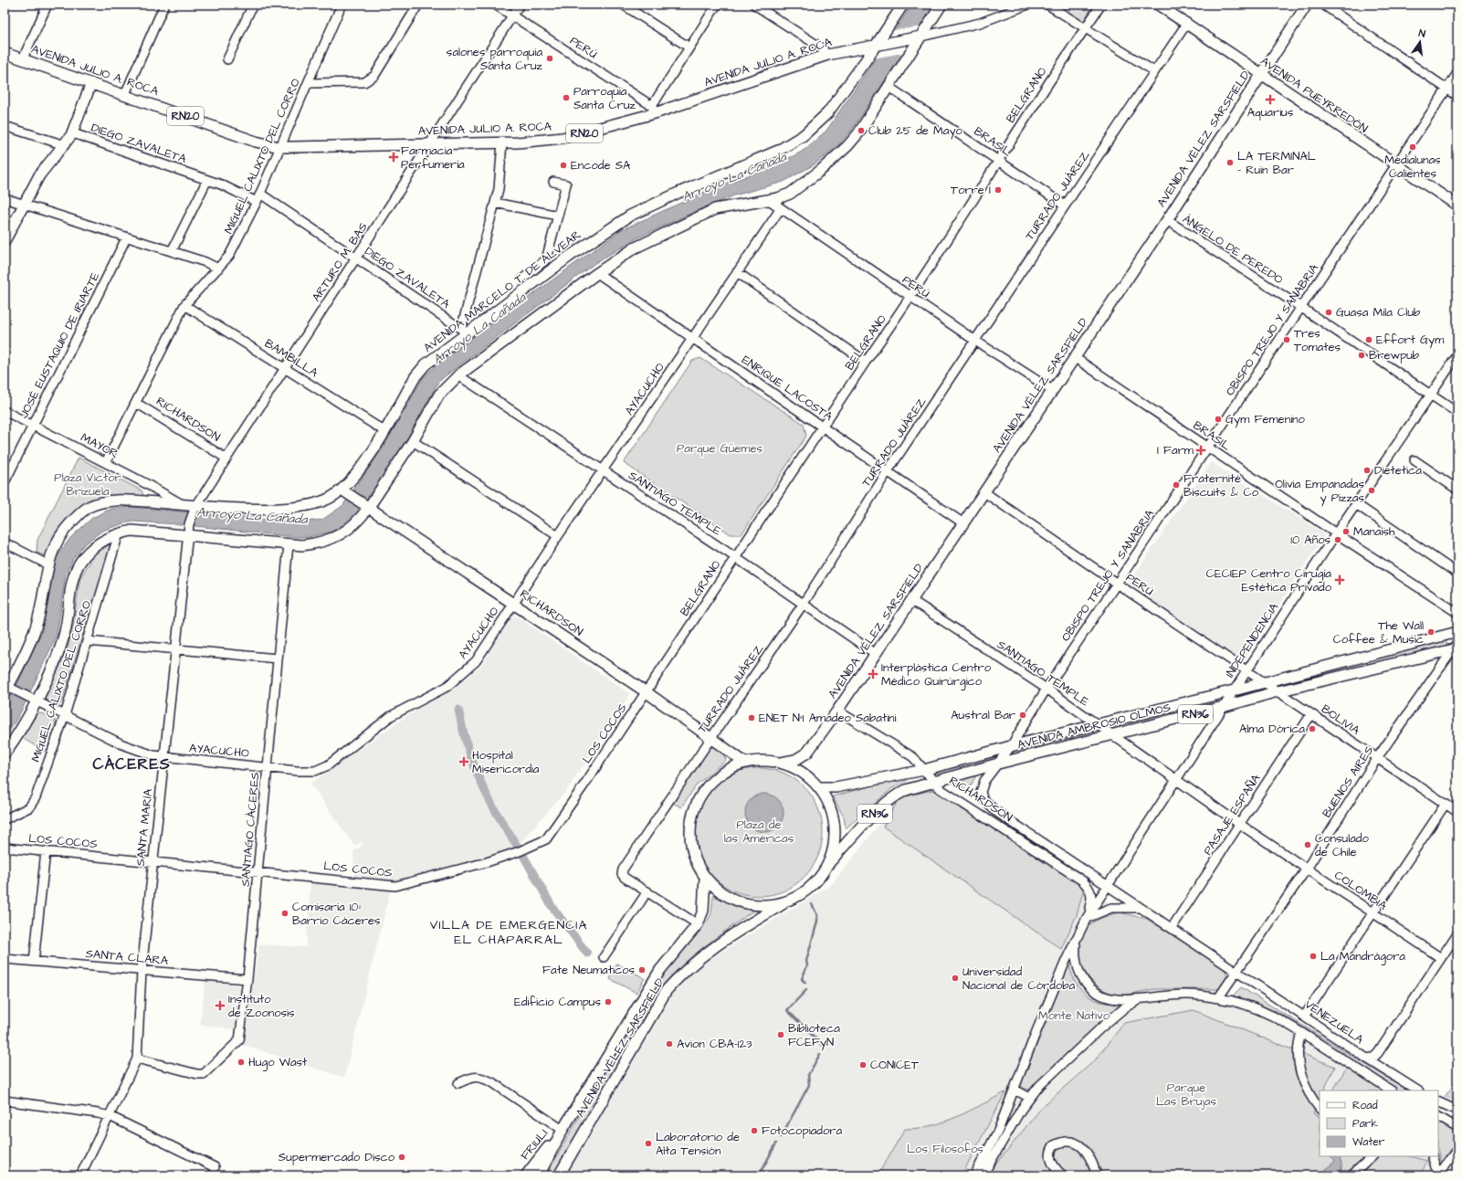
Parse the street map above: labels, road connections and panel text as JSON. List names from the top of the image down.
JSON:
{
  "streets": {
    "main road": [
      "AVENIDA JULIO A. ROCA",
      "AVENIDA PUEYRREDÓN",
      "RN20",
      "AVENIDA VÉLEZ SARSFIELD",
      "AVENIDA MARCELO T. DE ALVEAR",
      "RICHARDSON",
      "RN36",
      "AVENIDA AMBROSIO OLMOS",
      "FRIULI"
    ],
    "street": [
      "PERÚ",
      "BELGRANO",
      "BRASIL",
      "DIEGO ZAVALETA",
      "MIGUEL CALIXTO DEL CORRO",
      "TURRADO JUÁREZ",
      "ÁNGELO DE PEREDO",
      "ARTURO M. BAS",
      "OBISPO TREJO Y SANABRIA",
      "JOSÉ EUSTAQUIO DE IRIARTE",
      "BAMBILLA",
      "ENRIQUE LACOSTA",
      "AYACUCHO",
      "MAYOR",
      "SANTIAGO TEMPLE",
      "INDEPENDENCIA",
      "BOLIVIA",
      "LOS COCOS",
      "BUENOS AIRES",
      "PASAJE ESPAÑA",
      "SANTA MARÍA",
      "SANTIAGO CÁCERES",
      "COLOMBIA",
      "SANTA CLARA",
      "VENEZUELA"
    ]
  },
  "crossings": [
    ["PERÚ", "AVENIDA JULIO A. ROCA"],
    ["PERÚ", "BELGRANO"],
    ["PERÚ", "AVENIDA VÉLEZ SARSFIELD"],
    ["PERÚ", "TURRADO JUÁREZ"],
    ["PERÚ", "ARTURO M. BAS"],
    ["PERÚ", "OBISPO TREJO Y SANABRIA"],
    ["PERÚ", "AYACUCHO"],
    ["PERÚ", "INDEPENDENCIA"],
    ["PERÚ", "BOLIVIA"],
    ["AVENIDA JULIO A. ROCA", "MIGUEL CALIXTO DEL CORRO"],
    ["AVENIDA JULIO A. ROCA", "ARTURO M. BAS"],
    ["AVENIDA JULIO A. ROCA", "AVENIDA MARCELO T. DE ALVEAR"],
    ["BELGRANO", "BRASIL"],
    ["BELGRANO", "ENRIQUE LACOSTA"],
    ["BELGRANO", "RICHARDSON"],
    ["BELGRANO", "SANTIAGO TEMPLE"],
    ["BELGRANO", "LOS COCOS"],
    ["AVENIDA PUEYRREDÓN", "AVENIDA VÉLEZ SARSFIELD"],
    ["AVENIDA PUEYRREDÓN", "TURRADO JUÁREZ"],
    ["AVENIDA PUEYRREDÓN", "OBISPO TREJO Y SANABRIA"],
    ["AVENIDA VÉLEZ SARSFIELD", "BRASIL"],
    ["AVENIDA VÉLEZ SARSFIELD", "ÁNGELO DE PEREDO"],
    ["AVENIDA VÉLEZ SARSFIELD", "ENRIQUE LACOSTA"],
    ["AVENIDA VÉLEZ SARSFIELD", "RICHARDSON"],
    ["AVENIDA VÉLEZ SARSFIELD", "SANTIAGO TEMPLE"],
    ["AVENIDA VÉLEZ SARSFIELD", "RN36"],
    ["AVENIDA VÉLEZ SARSFIELD", "FRIULI"],
    ["BRASIL", "TURRADO JUÁREZ"],
    ["BRASIL", "OBISPO TREJO Y SANABRIA"],
    ["BRASIL", "INDEPENDENCIA"],
    ["DIEGO ZAVALETA", "MIGUEL CALIXTO DEL CORRO"],
    ["DIEGO ZAVALETA", "ARTURO M. BAS"],
    ["DIEGO ZAVALETA", "AVENIDA MARCELO T. DE ALVEAR"],
    ["MIGUEL CALIXTO DEL CORRO", "BAMBILLA"],
    ["MIGUEL CALIXTO DEL CORRO", "AYACUCHO"],
    ["MIGUEL CALIXTO DEL CORRO", "RICHARDSON"],
    ["MIGUEL CALIXTO DEL CORRO", "MAYOR"],
    ["TURRADO JUÁREZ", "ENRIQUE LACOSTA"],
    ["TURRADO JUÁREZ", "RICHARDSON"],
    ["TURRADO JUÁREZ", "SANTIAGO TEMPLE"],
    ["ÁNGELO DE PEREDO", "OBISPO TREJO Y SANABRIA"],
    ["ÁNGELO DE PEREDO", "INDEPENDENCIA"],
    ["ARTURO M. BAS", "AVENIDA MARCELO T. DE ALVEAR"],
    ["ARTURO M. BAS", "BAMBILLA"],
    ["ARTURO M. BAS", "RICHARDSON"],
    ["ARTURO M. BAS", "SANTA MARÍA"],
    ["AVENIDA MARCELO T. DE ALVEAR", "BAMBILLA"],
    ["AVENIDA MARCELO T. DE ALVEAR", "AYACUCHO"],
    ["AVENIDA MARCELO T. DE ALVEAR", "RICHARDSON"],
    ["AVENIDA MARCELO T. DE ALVEAR", "MAYOR"],
    ["OBISPO TREJO Y SANABRIA", "RICHARDSON"],
    ["OBISPO TREJO Y SANABRIA", "SANTIAGO TEMPLE"],
    ["OBISPO TREJO Y SANABRIA", "AVENIDA AMBROSIO OLMOS"],
    ["JOSÉ EUSTAQUIO DE IRIARTE", "MAYOR"],
    ["ENRIQUE LACOSTA", "AYACUCHO"],
    ["AYACUCHO", "RICHARDSON"],
    ["AYACUCHO", "SANTIAGO TEMPLE"],
    ["AYACUCHO", "SANTA MARÍA"],
    ["AYACUCHO", "SANTIAGO CÁCERES"],
    ["RICHARDSON", "INDEPENDENCIA"],
    ["RICHARDSON", "RN36"],
    ["RICHARDSON", "AVENIDA AMBROSIO OLMOS"],
    ["RICHARDSON", "LOS COCOS"],
    ["RICHARDSON", "VENEZUELA"],
    ["SANTIAGO TEMPLE", "INDEPENDENCIA"],
    ["SANTIAGO TEMPLE", "AVENIDA AMBROSIO OLMOS"],
    ["SANTIAGO TEMPLE", "COLOMBIA"],
    ["INDEPENDENCIA", "BOLIVIA"],
    ["INDEPENDENCIA", "AVENIDA AMBROSIO OLMOS"],
    ["INDEPENDENCIA", "COLOMBIA"],
    ["INDEPENDENCIA", "VENEZUELA"],
    ["RN36", "AVENIDA AMBROSIO OLMOS"],
    ["BOLIVIA", "AVENIDA AMBROSIO OLMOS"],
    ["BOLIVIA", "BUENOS AIRES"],
    ["BOLIVIA", "PASAJE ESPAÑA"],
    ["AVENIDA AMBROSIO OLMOS", "BUENOS AIRES"],
    ["LOS COCOS", "SANTA MARÍA"],
    ["LOS COCOS", "SANTIAGO CÁCERES"],
    ["BUENOS AIRES", "COLOMBIA"],
    ["BUENOS AIRES", "VENEZUELA"],
    ["PASAJE ESPAÑA", "COLOMBIA"],
    ["PASAJE ESPAÑA", "VENEZUELA"],
    ["SANTA MARÍA", "SANTIAGO CÁCERES"],
    ["SANTA MARÍA", "SANTA CLARA"],
    ["SANTIAGO CÁCERES", "SANTA CLARA"]
  ],
  "districts": ["CÁCERES", "VILLA DE EMERGENCIA EL CHAPARRAL"],
  "water": ["Arroyo La Cañada"],
  "parks": [
    "Parque Güemes",
    "Plaza Victor Brizuela",
    "Plaza de las Américas",
    "Monte Nativo",
    "Parque Las Brujas",
    "Los Filosofos"
  ],
  "places": {
    "other": [
      "salones parroquia Santa Cruz",
      "Parroquia Santa Cruz",
      "Club 25 de Mayo",
      "Medialunas Calientes",
      "LA TERMINAL - Ruin Bar",
      "Encode SA",
      "Torre I",
      "Guasa Mila Club",
      "Tres Tomates",
      "Effort Gym",
      "Brewpub",
      "Gym Femenino",
      "Dietetica",
      "Fraternité Biscuits & Co",
      "Olivia Empanadas y Pizzas",
      "Manaish",
      "10 Años",
      "The Wall Coffee & Music",
      "Austral Bar",
      "ENET N°1 Amadeo Sabatini",
      "Alma Dórica",
      "Consulado de Chile",
      "Comisaría 10º Barrio Cáceres",
      "La Mandrágora",
      "Fate Neumaticos",
      "Universidad Nacional de Córdoba",
      "Edificio Campus",
      "Biblioteca FCEFyN",
      "Avion CBA-123",
      "Hugo Wast",
      "CONICET",
      "Fotocopiadora",
      "Laboratorio de Alta Tensión",
      "Supermercado Disco"
    ],
    "health": [
      "Aquarius",
      "Farmacia Perfumería",
      "I Farm",
      "CECIEP Centro Cirugía Estética Privado",
      "Interplástica Centro Médico Quirúrgico",
      "Hospital Misericordia",
      "Instituto de Zoonosis"
    ]
  },
  "legend": ["Road", "Park", "Water"],
  "north": "top"
}
